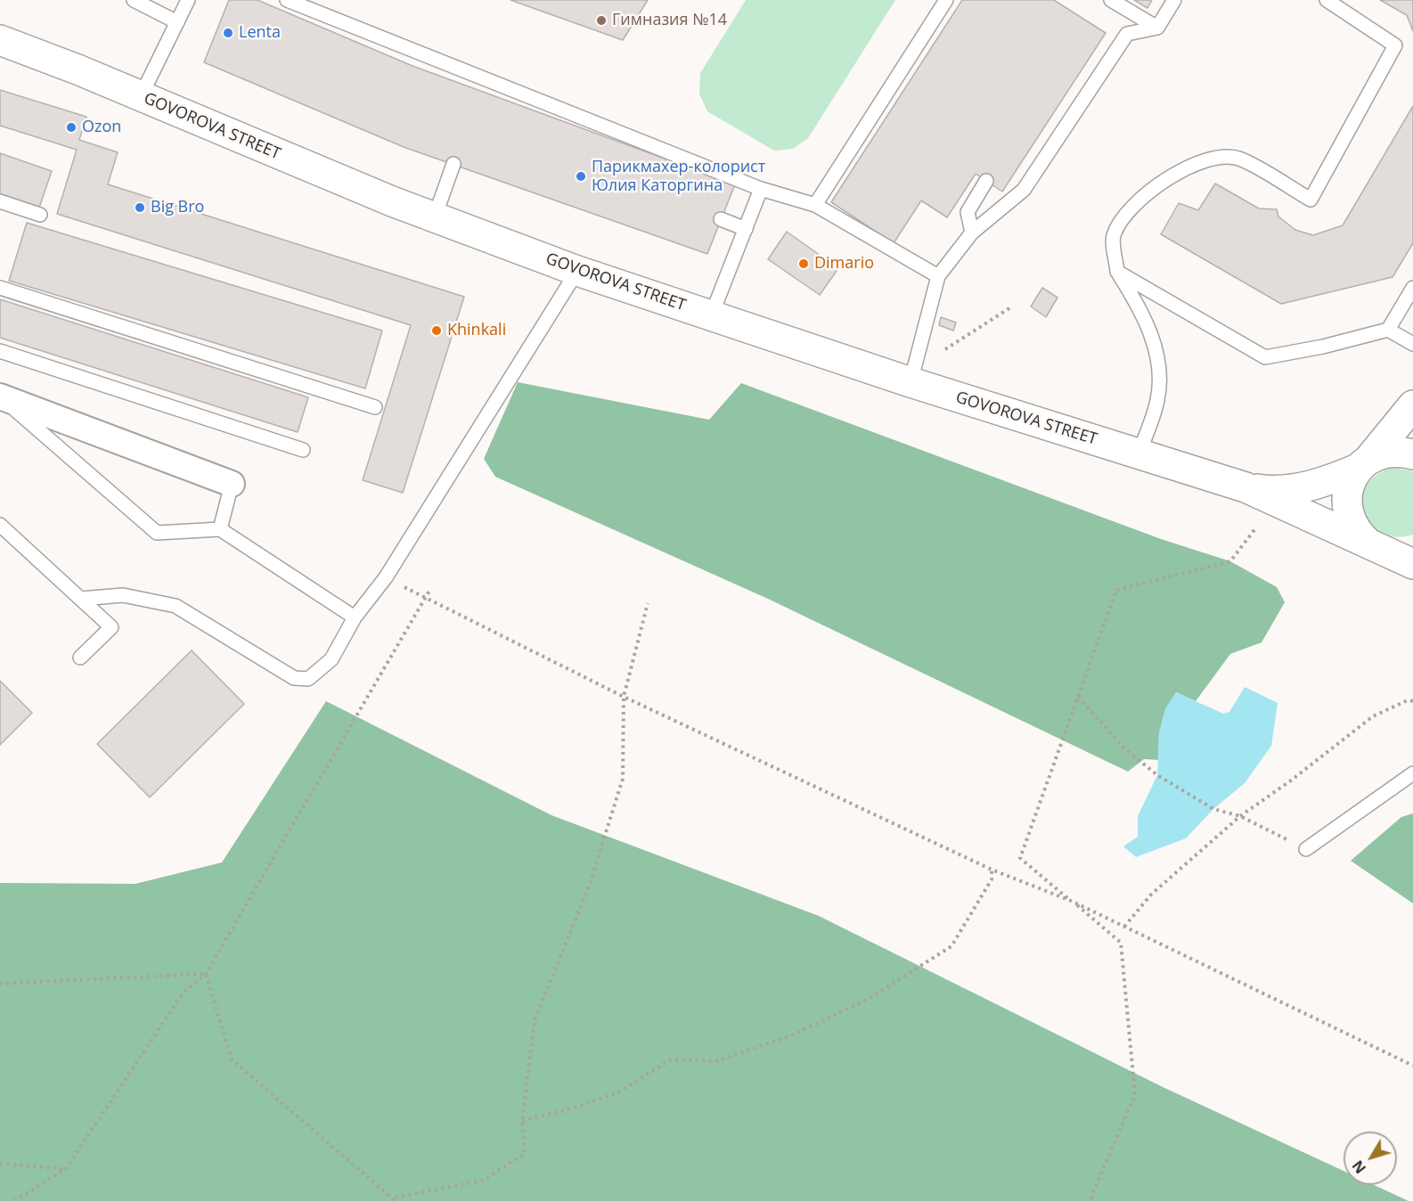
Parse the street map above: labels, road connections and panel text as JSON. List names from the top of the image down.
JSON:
{
  "streets": {
    "main road": ["GOVOROVA STREET"]
  },
  "places": [
    "Гимназия №14",
    "Lenta",
    "Ozon",
    "Парикмахер-колорист Юлия Каторгина",
    "Big Bro",
    "Dimario",
    "Khinkali"
  ],
  "north": "bottom left"
}
